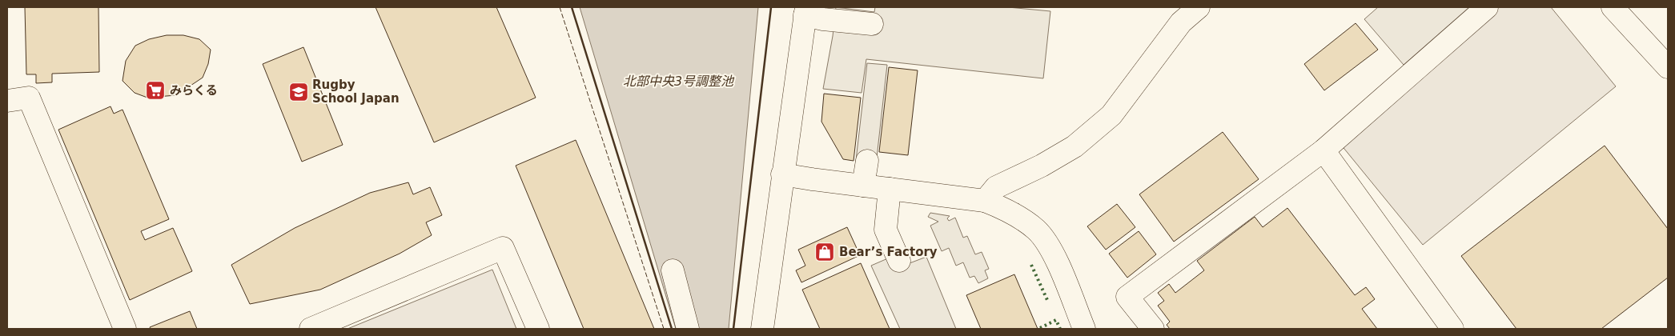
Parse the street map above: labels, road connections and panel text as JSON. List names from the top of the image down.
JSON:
{
  "water": ["北部中央3号調整池"],
  "places": {
    "supermarket": ["みらくる"],
    "school or university": ["Rugby School Japan"],
    "shop": ["Bear’s Factory"]
  }
}
